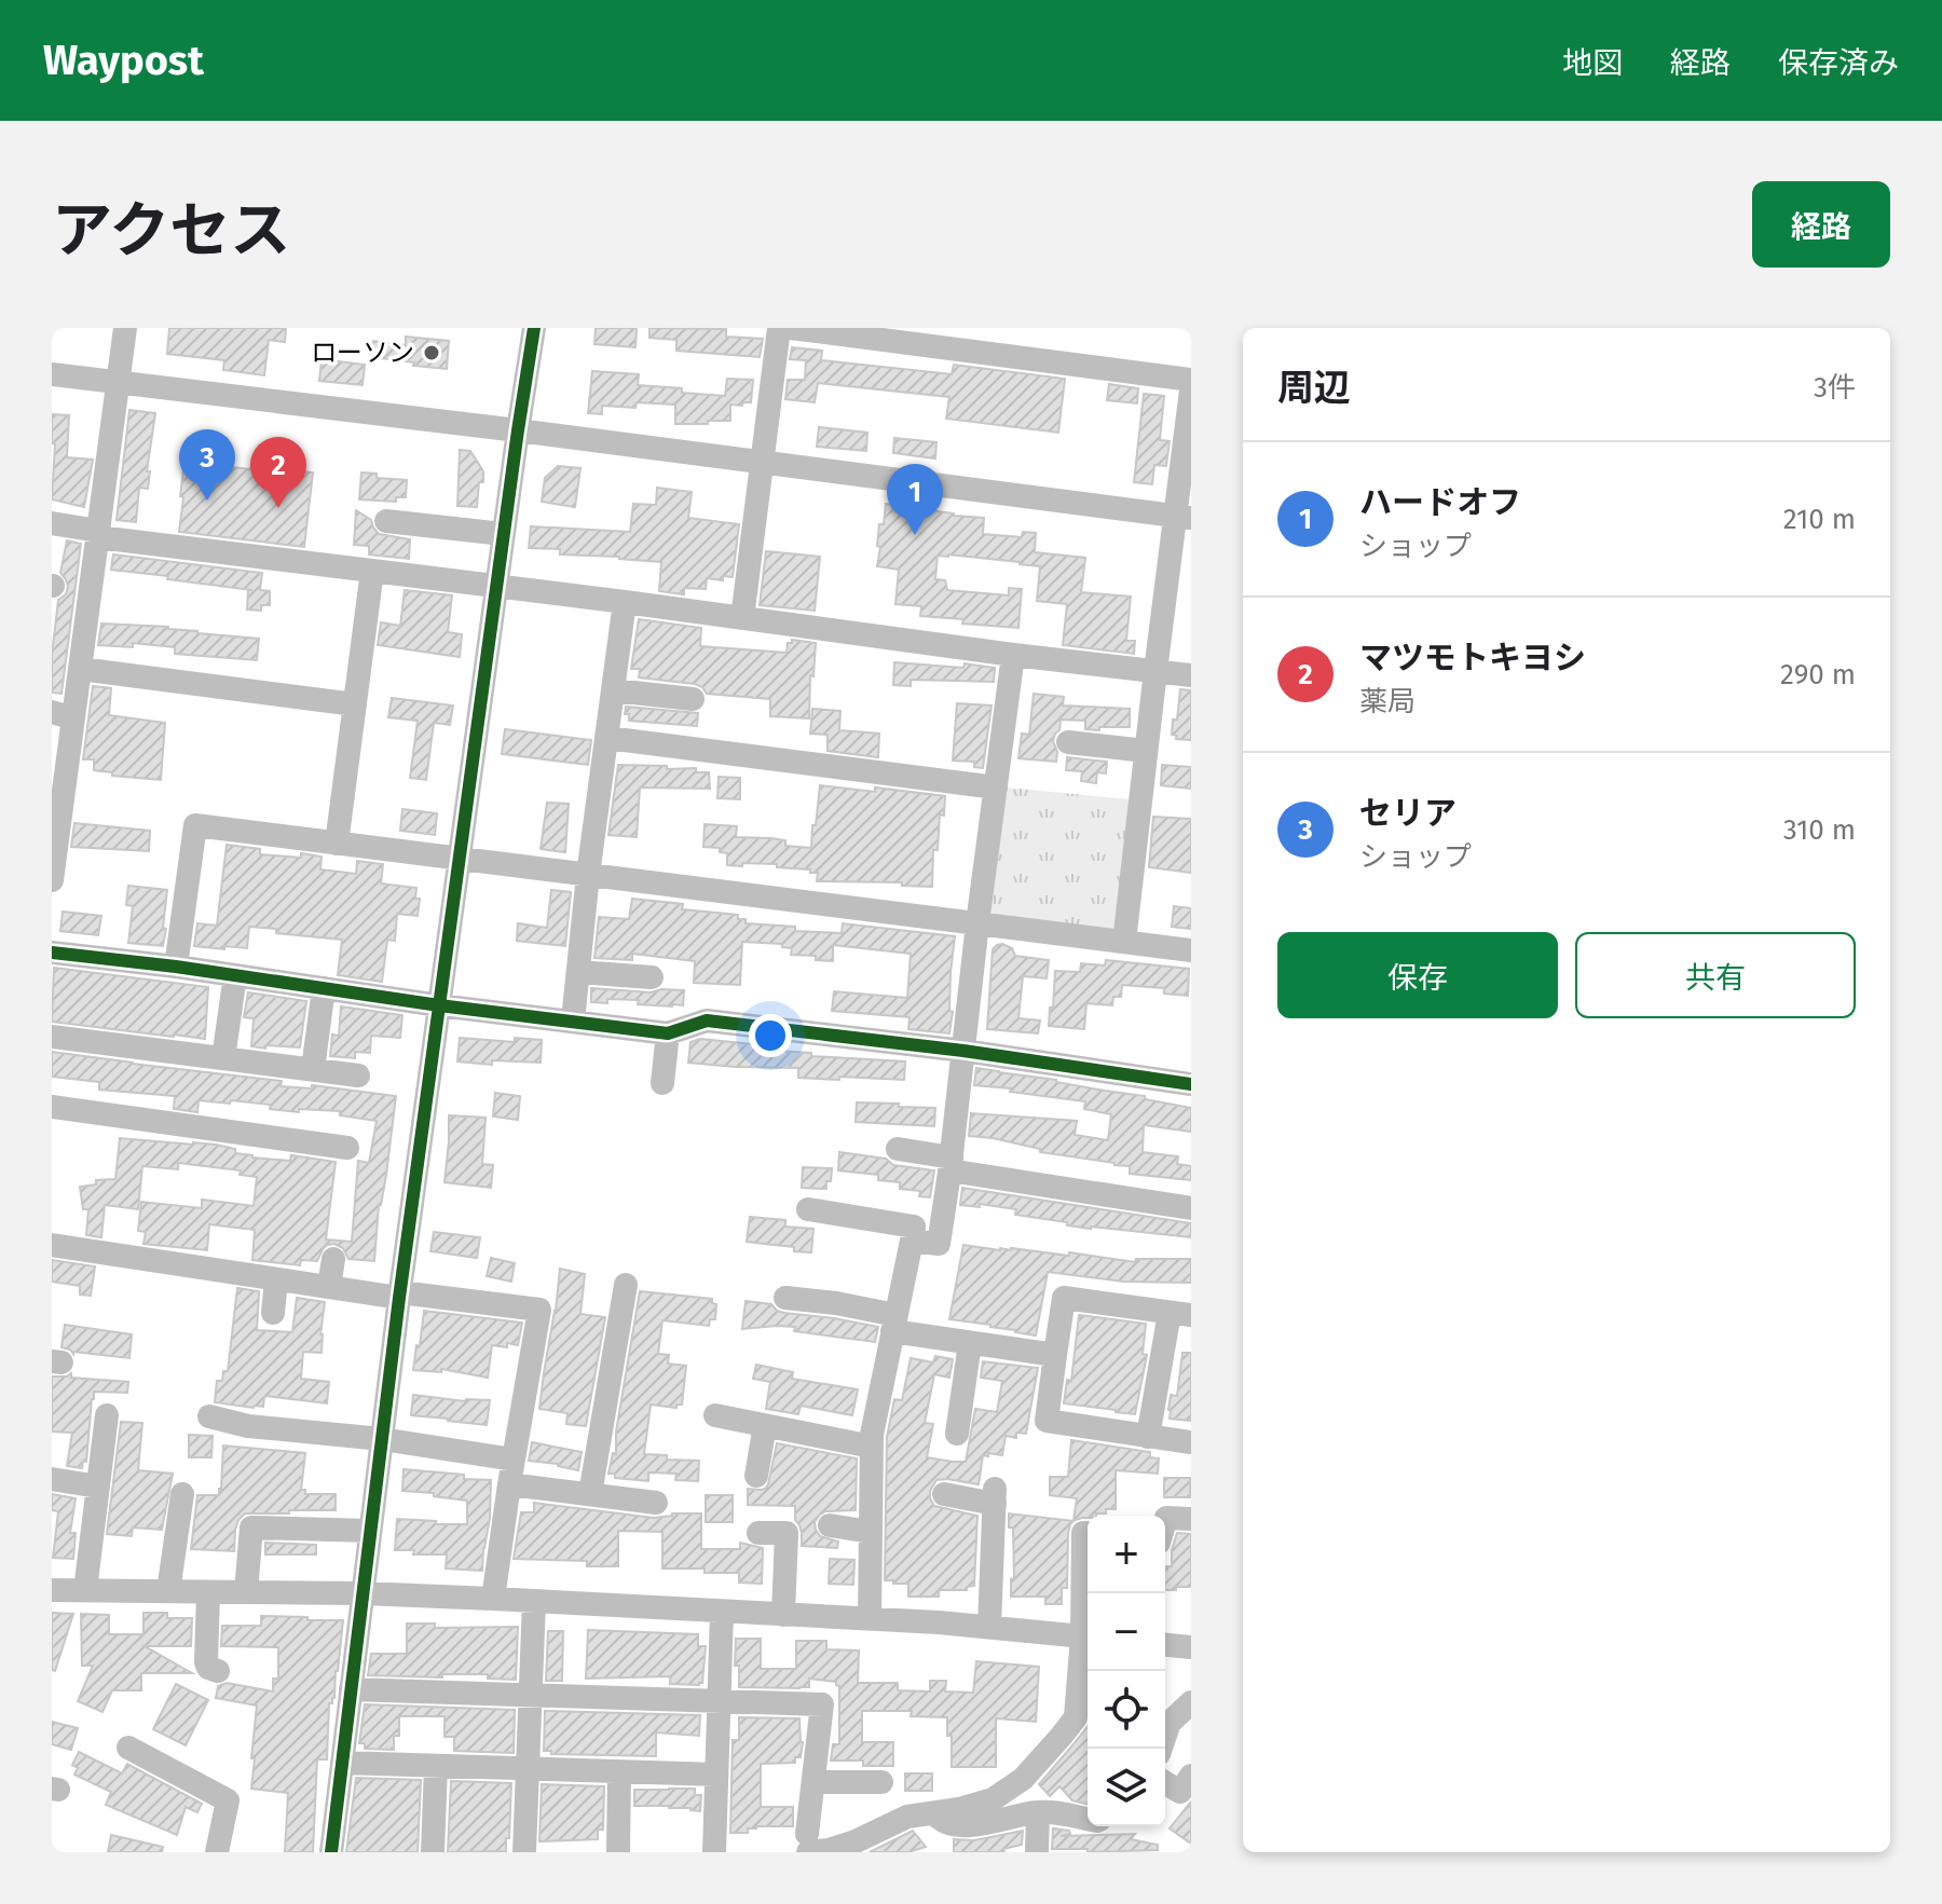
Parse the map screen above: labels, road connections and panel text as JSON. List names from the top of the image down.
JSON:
{
  "places": ["ローソン"],
  "page": {
    "header": "Waypost",
    "nav": ["地図", "経路", "保存済み"],
    "title": "アクセス",
    "buttons": [
      "経路",
      ["保存", "共有"]
    ],
    "heading": ["周辺", "3件"],
    "pins": ["3", "2", "1"],
    "list": [
      {
        "mark": "1",
        "name": "ハードオフ",
        "note": "ショップ",
        "value": "210 m"
      },
      {
        "mark": "2",
        "name": "マツモトキヨシ",
        "note": "薬局",
        "value": "290 m"
      },
      {
        "mark": "3",
        "name": "セリア",
        "note": "ショップ",
        "value": "310 m"
      }
    ],
    "map_buttons": ["+", "−"]
  }
}
